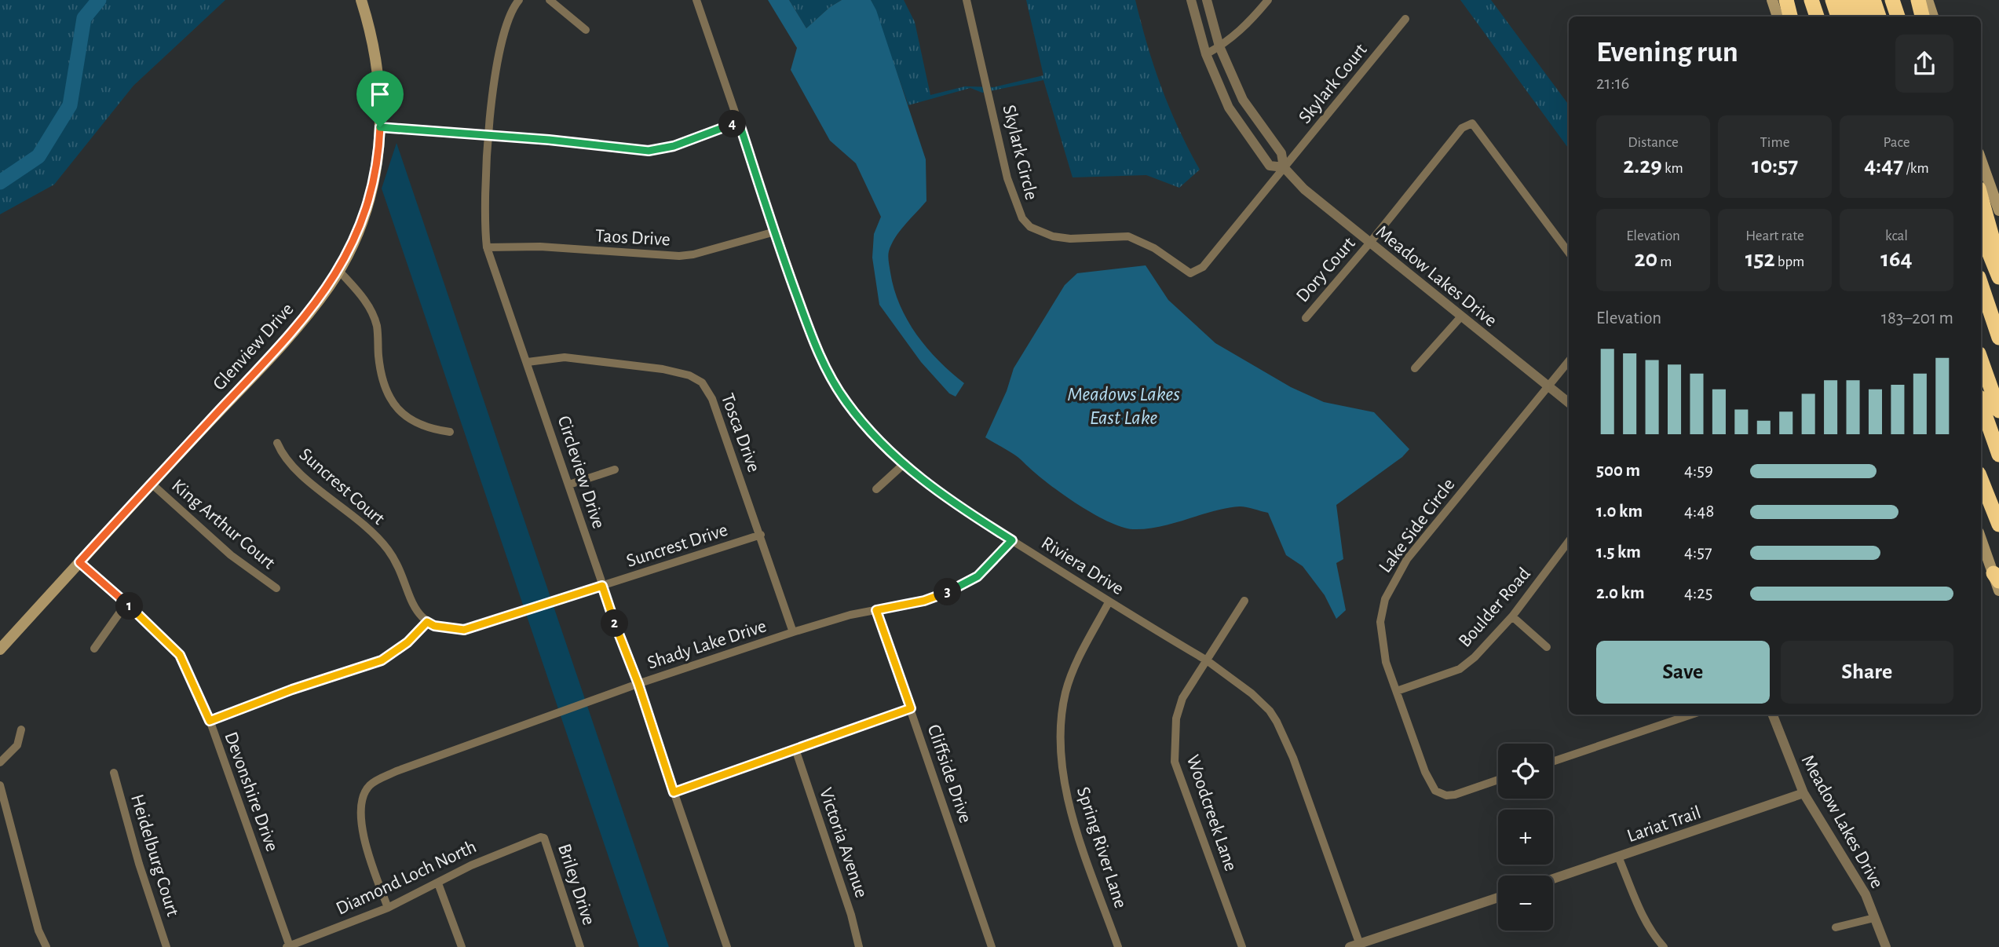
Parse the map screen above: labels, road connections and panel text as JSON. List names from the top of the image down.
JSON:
{
  "streets": {
    "main road": ["Glenview Drive"],
    "street": [
      "Skylark Court",
      "Skylark Circle",
      "Taos Drive",
      "Dory Court",
      "Meadow Lakes Drive",
      "Tosca Drive",
      "Circleview Drive",
      "Suncrest Court",
      "King Arthur Court",
      "Lake Side Circle",
      "Suncrest Drive",
      "Riviera Drive",
      "Boulder Road",
      "Shady Lake Drive",
      "Cliffside Drive",
      "Devonshire Drive",
      "Woodcreek Lane",
      "Lariat Trail",
      "Victoria Avenue",
      "Spring River Lane",
      "Heidelburg Court",
      "Diamond Loch North",
      "Briley Drive"
    ]
  },
  "crossings": [
    ["Skylark Court", "Skylark Circle"],
    ["Skylark Court", "Meadow Lakes Drive"],
    ["Skylark Circle", "Meadow Lakes Drive"],
    ["Taos Drive", "Circleview Drive"],
    ["Taos Drive", "Riviera Drive"],
    ["Dory Court", "Meadow Lakes Drive"],
    ["Meadow Lakes Drive", "Lake Side Circle"],
    ["Meadow Lakes Drive", "Lariat Trail"],
    ["Glenview Drive", "King Arthur Court"],
    ["Glenview Drive", "Devonshire Drive"],
    ["Tosca Drive", "Circleview Drive"],
    ["Tosca Drive", "Suncrest Drive"],
    ["Tosca Drive", "Shady Lake Drive"],
    ["Circleview Drive", "Suncrest Drive"],
    ["Circleview Drive", "Shady Lake Drive"],
    ["Lake Side Circle", "Boulder Road"],
    ["Riviera Drive", "Shady Lake Drive"],
    ["Riviera Drive", "Woodcreek Lane"],
    ["Riviera Drive", "Spring River Lane"],
    ["Shady Lake Drive", "Cliffside Drive"],
    ["Shady Lake Drive", "Diamond Loch North"],
    ["Devonshire Drive", "Diamond Loch North"],
    ["Diamond Loch North", "Briley Drive"]
  ],
  "water": ["Meadows Lakes East Lake"],
  "page": {
    "heading": ["Evening run", "21:16"],
    "pins": [
      "4",
      "3",
      "1",
      "2"
    ],
    "stats": [
      ["Distance", "2.29 km"],
      ["Time", "10:57"],
      ["Pace", "4:47 /km"],
      ["Elevation", "20 m"],
      ["Heart rate", "152 bpm"],
      ["kcal", "164"]
    ],
    "chart": ["Elevation", "183–201 m"],
    "list": [
      {
        "name": "500 m",
        "note": "4:59"
      },
      {
        "name": "1.0 km",
        "note": "4:48"
      },
      {
        "name": "1.5 km",
        "note": "4:57"
      },
      {
        "name": "2.0 km",
        "note": "4:25"
      }
    ],
    "buttons": ["Save", "Share"],
    "map_buttons": ["+", "−"]
  }
}
